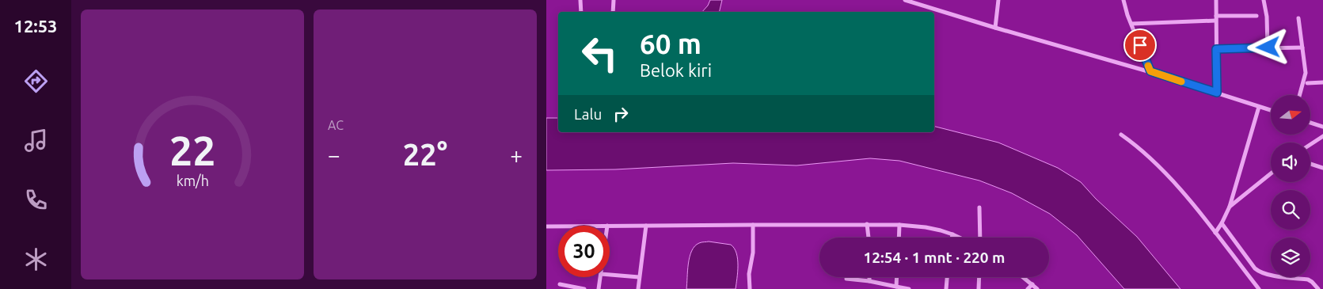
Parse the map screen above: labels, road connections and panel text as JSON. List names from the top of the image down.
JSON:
{
  "north": "right",
  "page": {
    "tabs": "12:53",
    "tile": "AC",
    "turn": ["60 m", "Belok kiri"],
    "then": "Lalu",
    "heat": ["−", "22°", "+"],
    "limit": "30",
    "trip": "12:54 · 1 mnt · 220 m",
    "gauge": ["22", "km/h"]
  }
}
